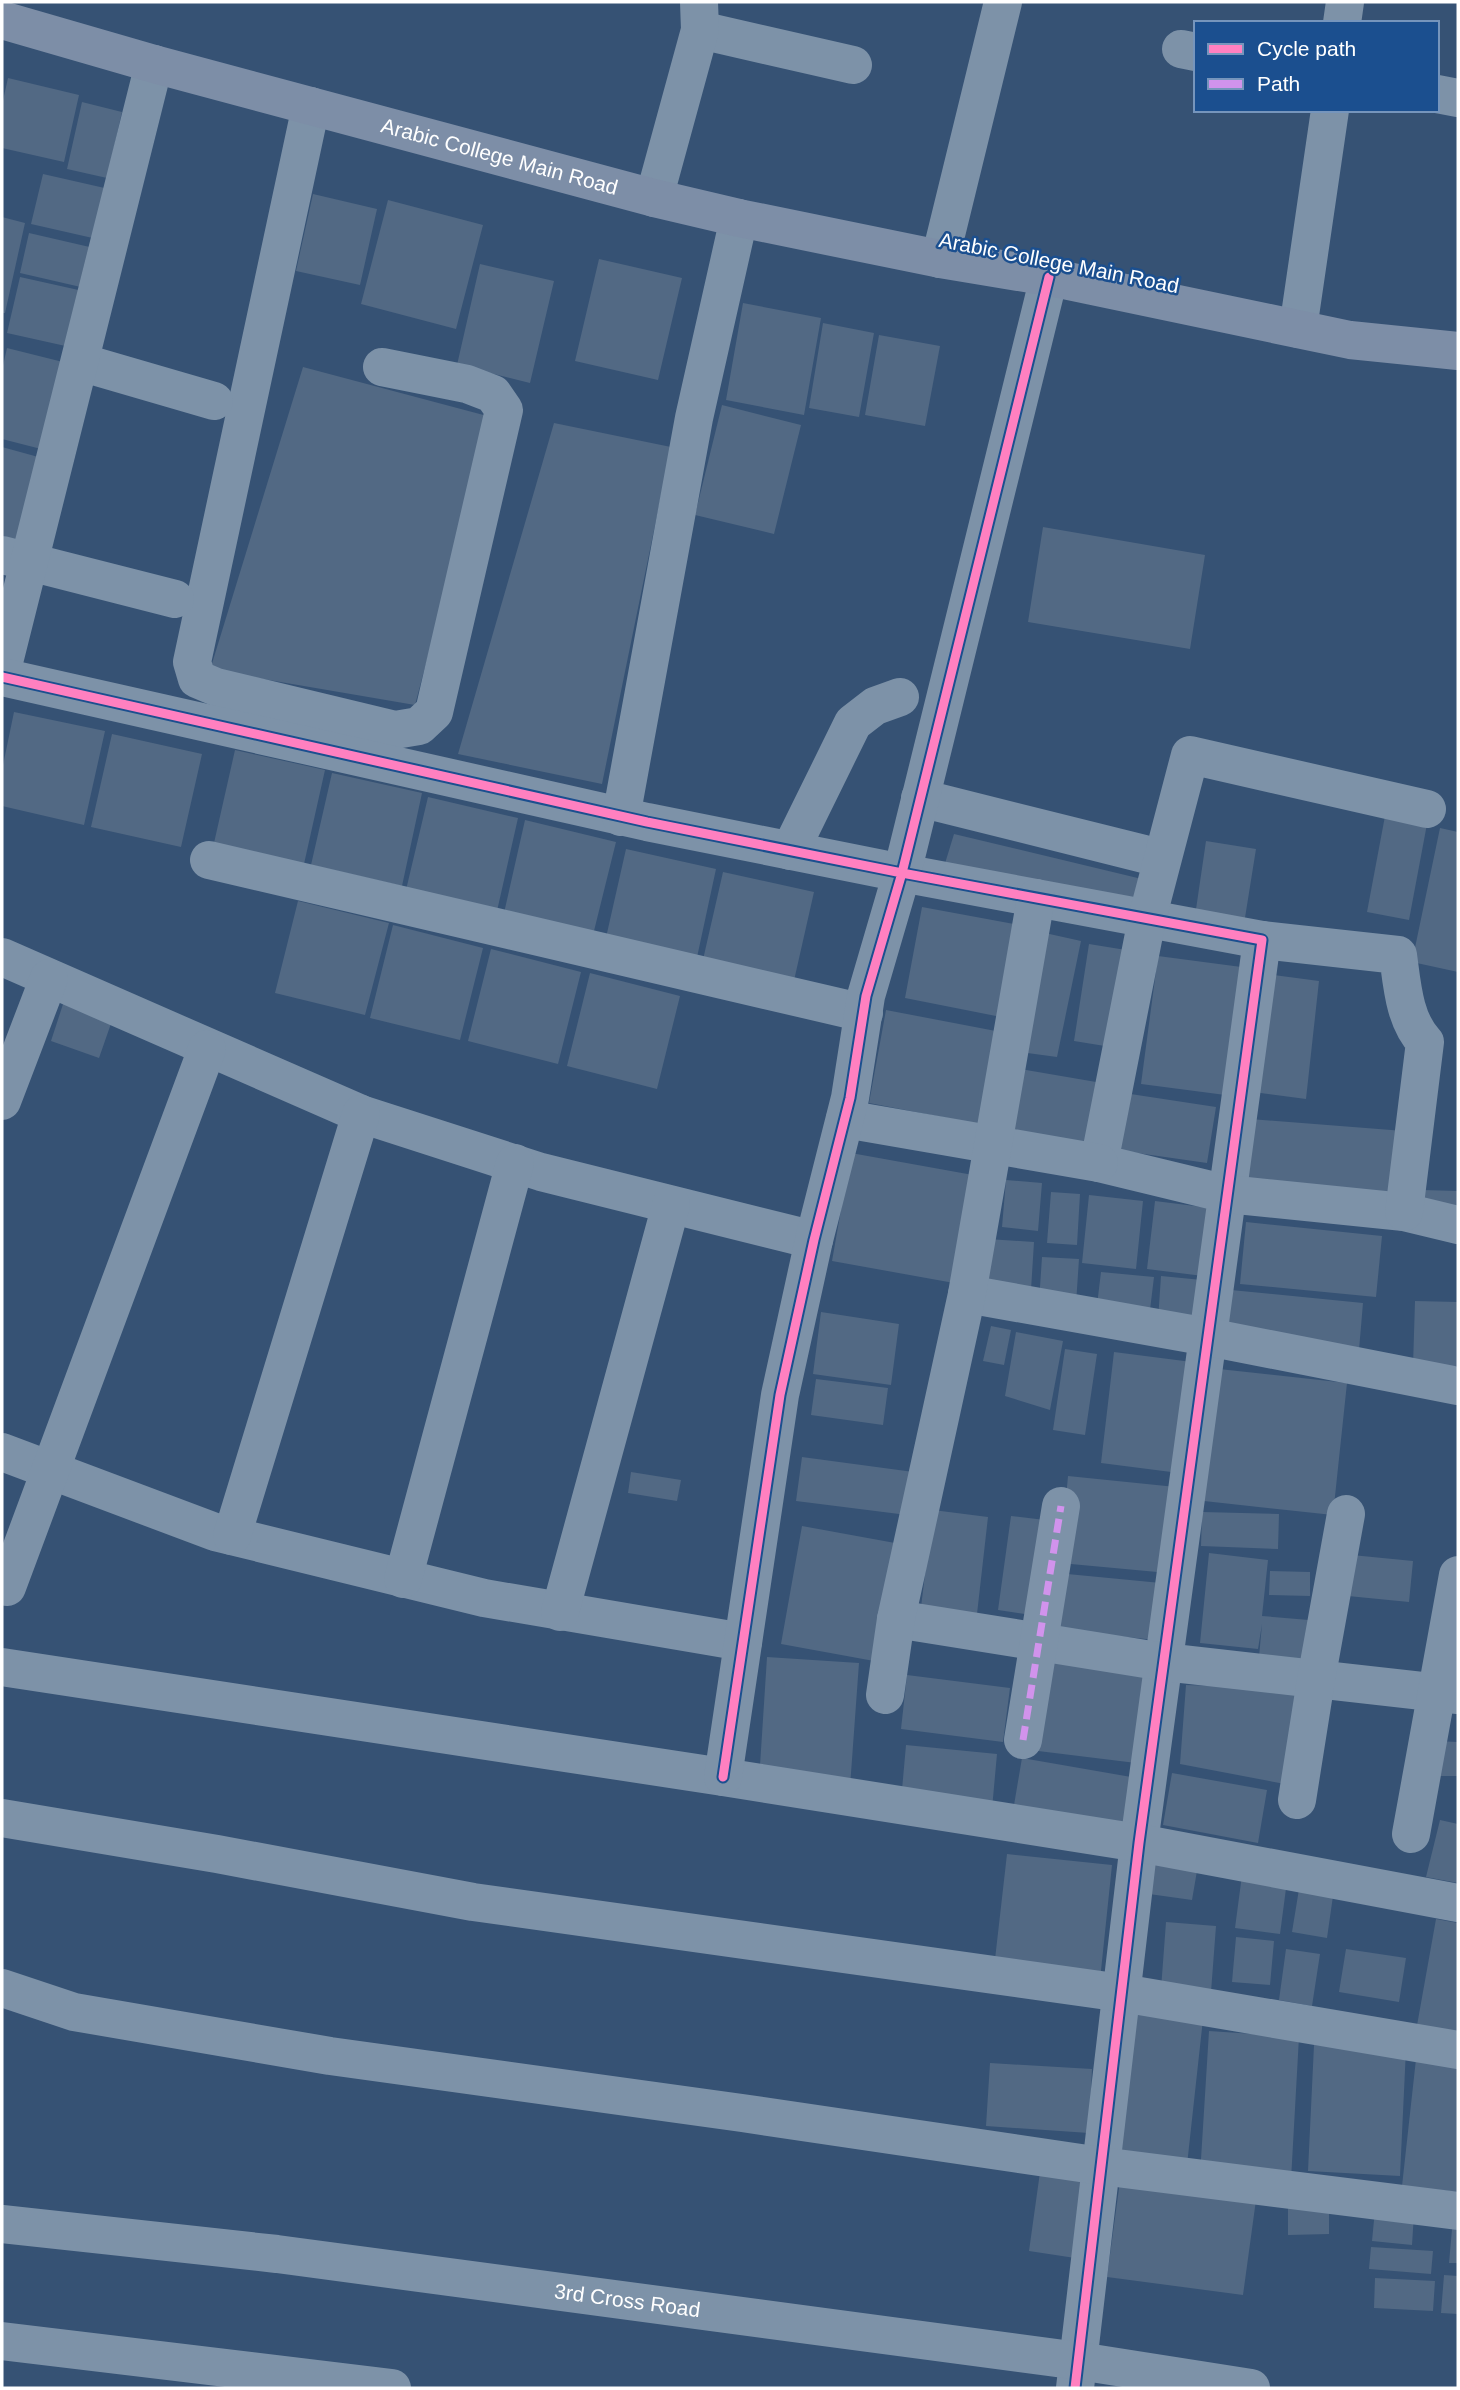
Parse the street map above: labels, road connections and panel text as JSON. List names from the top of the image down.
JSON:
{
  "streets": {
    "main road": ["Arabic College Main Road"],
    "street": ["3rd Cross Road"]
  },
  "legend": ["Cycle path", "Path"]
}
